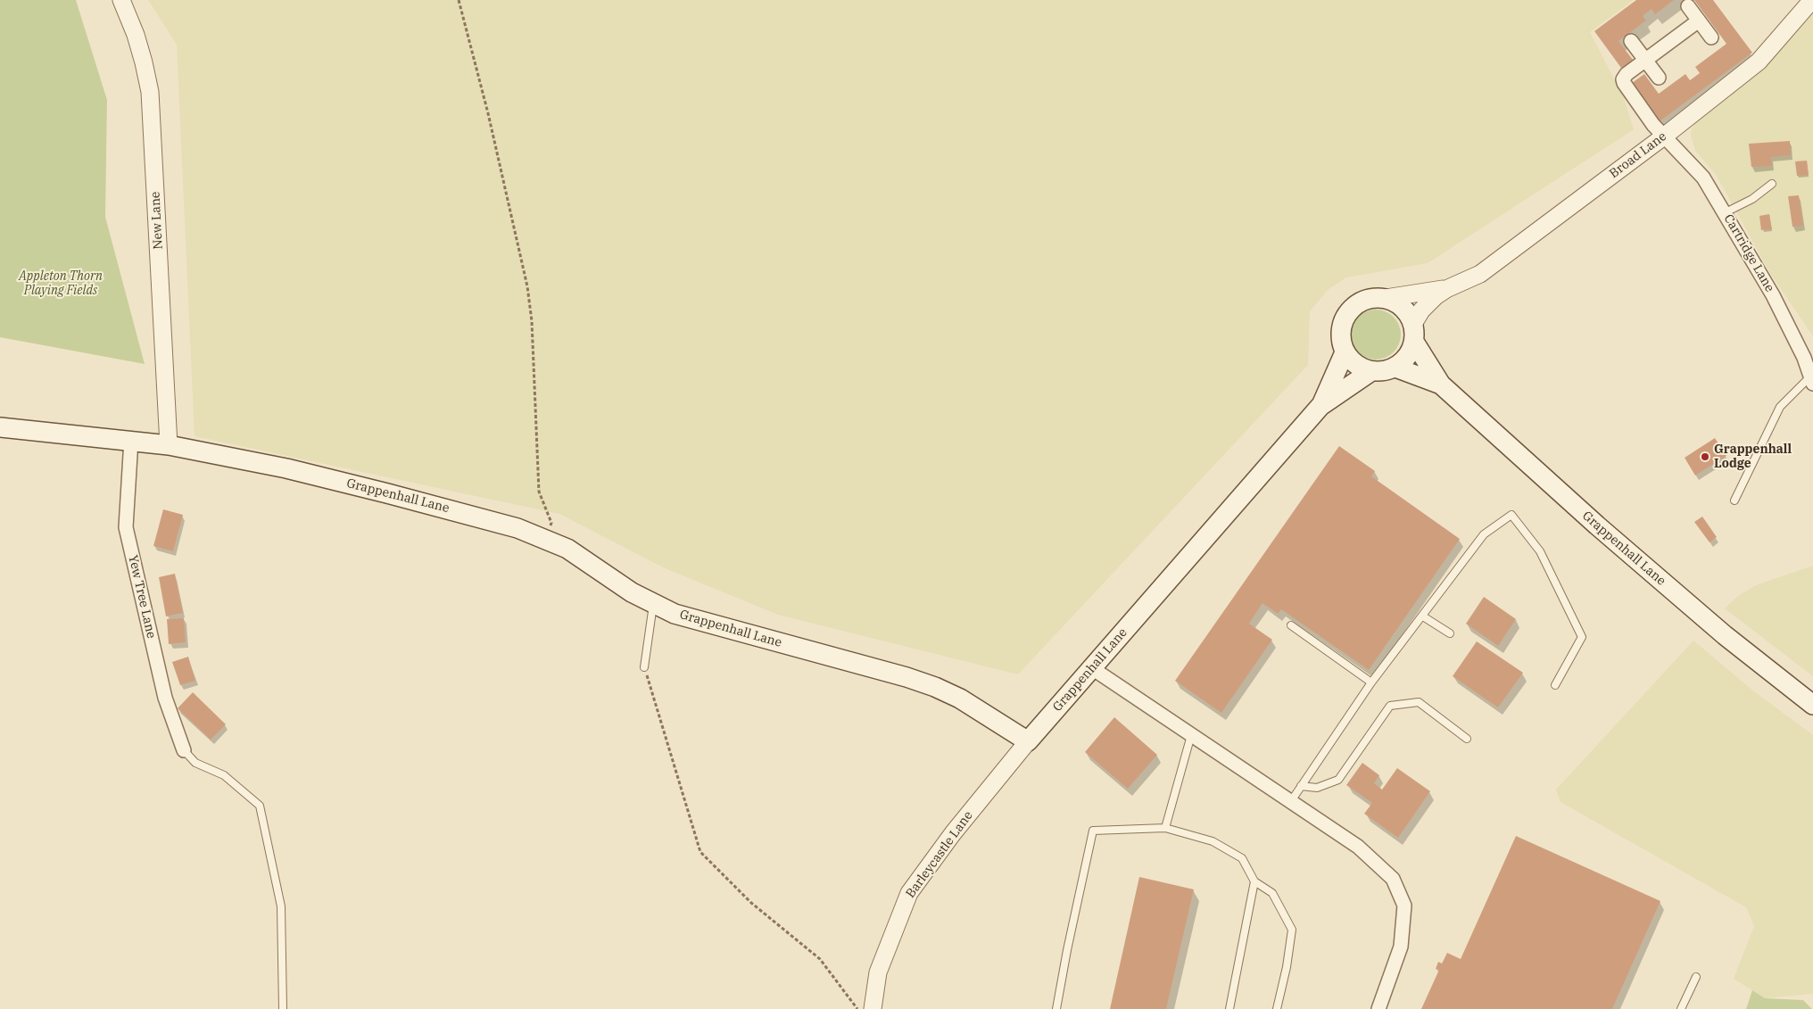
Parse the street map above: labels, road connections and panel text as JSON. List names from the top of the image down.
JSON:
{
  "streets": {
    "main road": ["Grappenhall Lane"],
    "street": [
      "Broad Lane",
      "New Lane",
      "Cartridge Lane",
      "Yew Tree Lane",
      "Barleycastle Lane"
    ]
  },
  "crossings": [
    ["Broad Lane", "Cartridge Lane"],
    ["Broad Lane", "Grappenhall Lane"],
    ["New Lane", "Grappenhall Lane"],
    ["Grappenhall Lane", "Yew Tree Lane"],
    ["Grappenhall Lane", "Barleycastle Lane"]
  ],
  "parks": ["Appleton Thorn Playing Fields"],
  "places": ["Grappenhall Lodge"]
}
